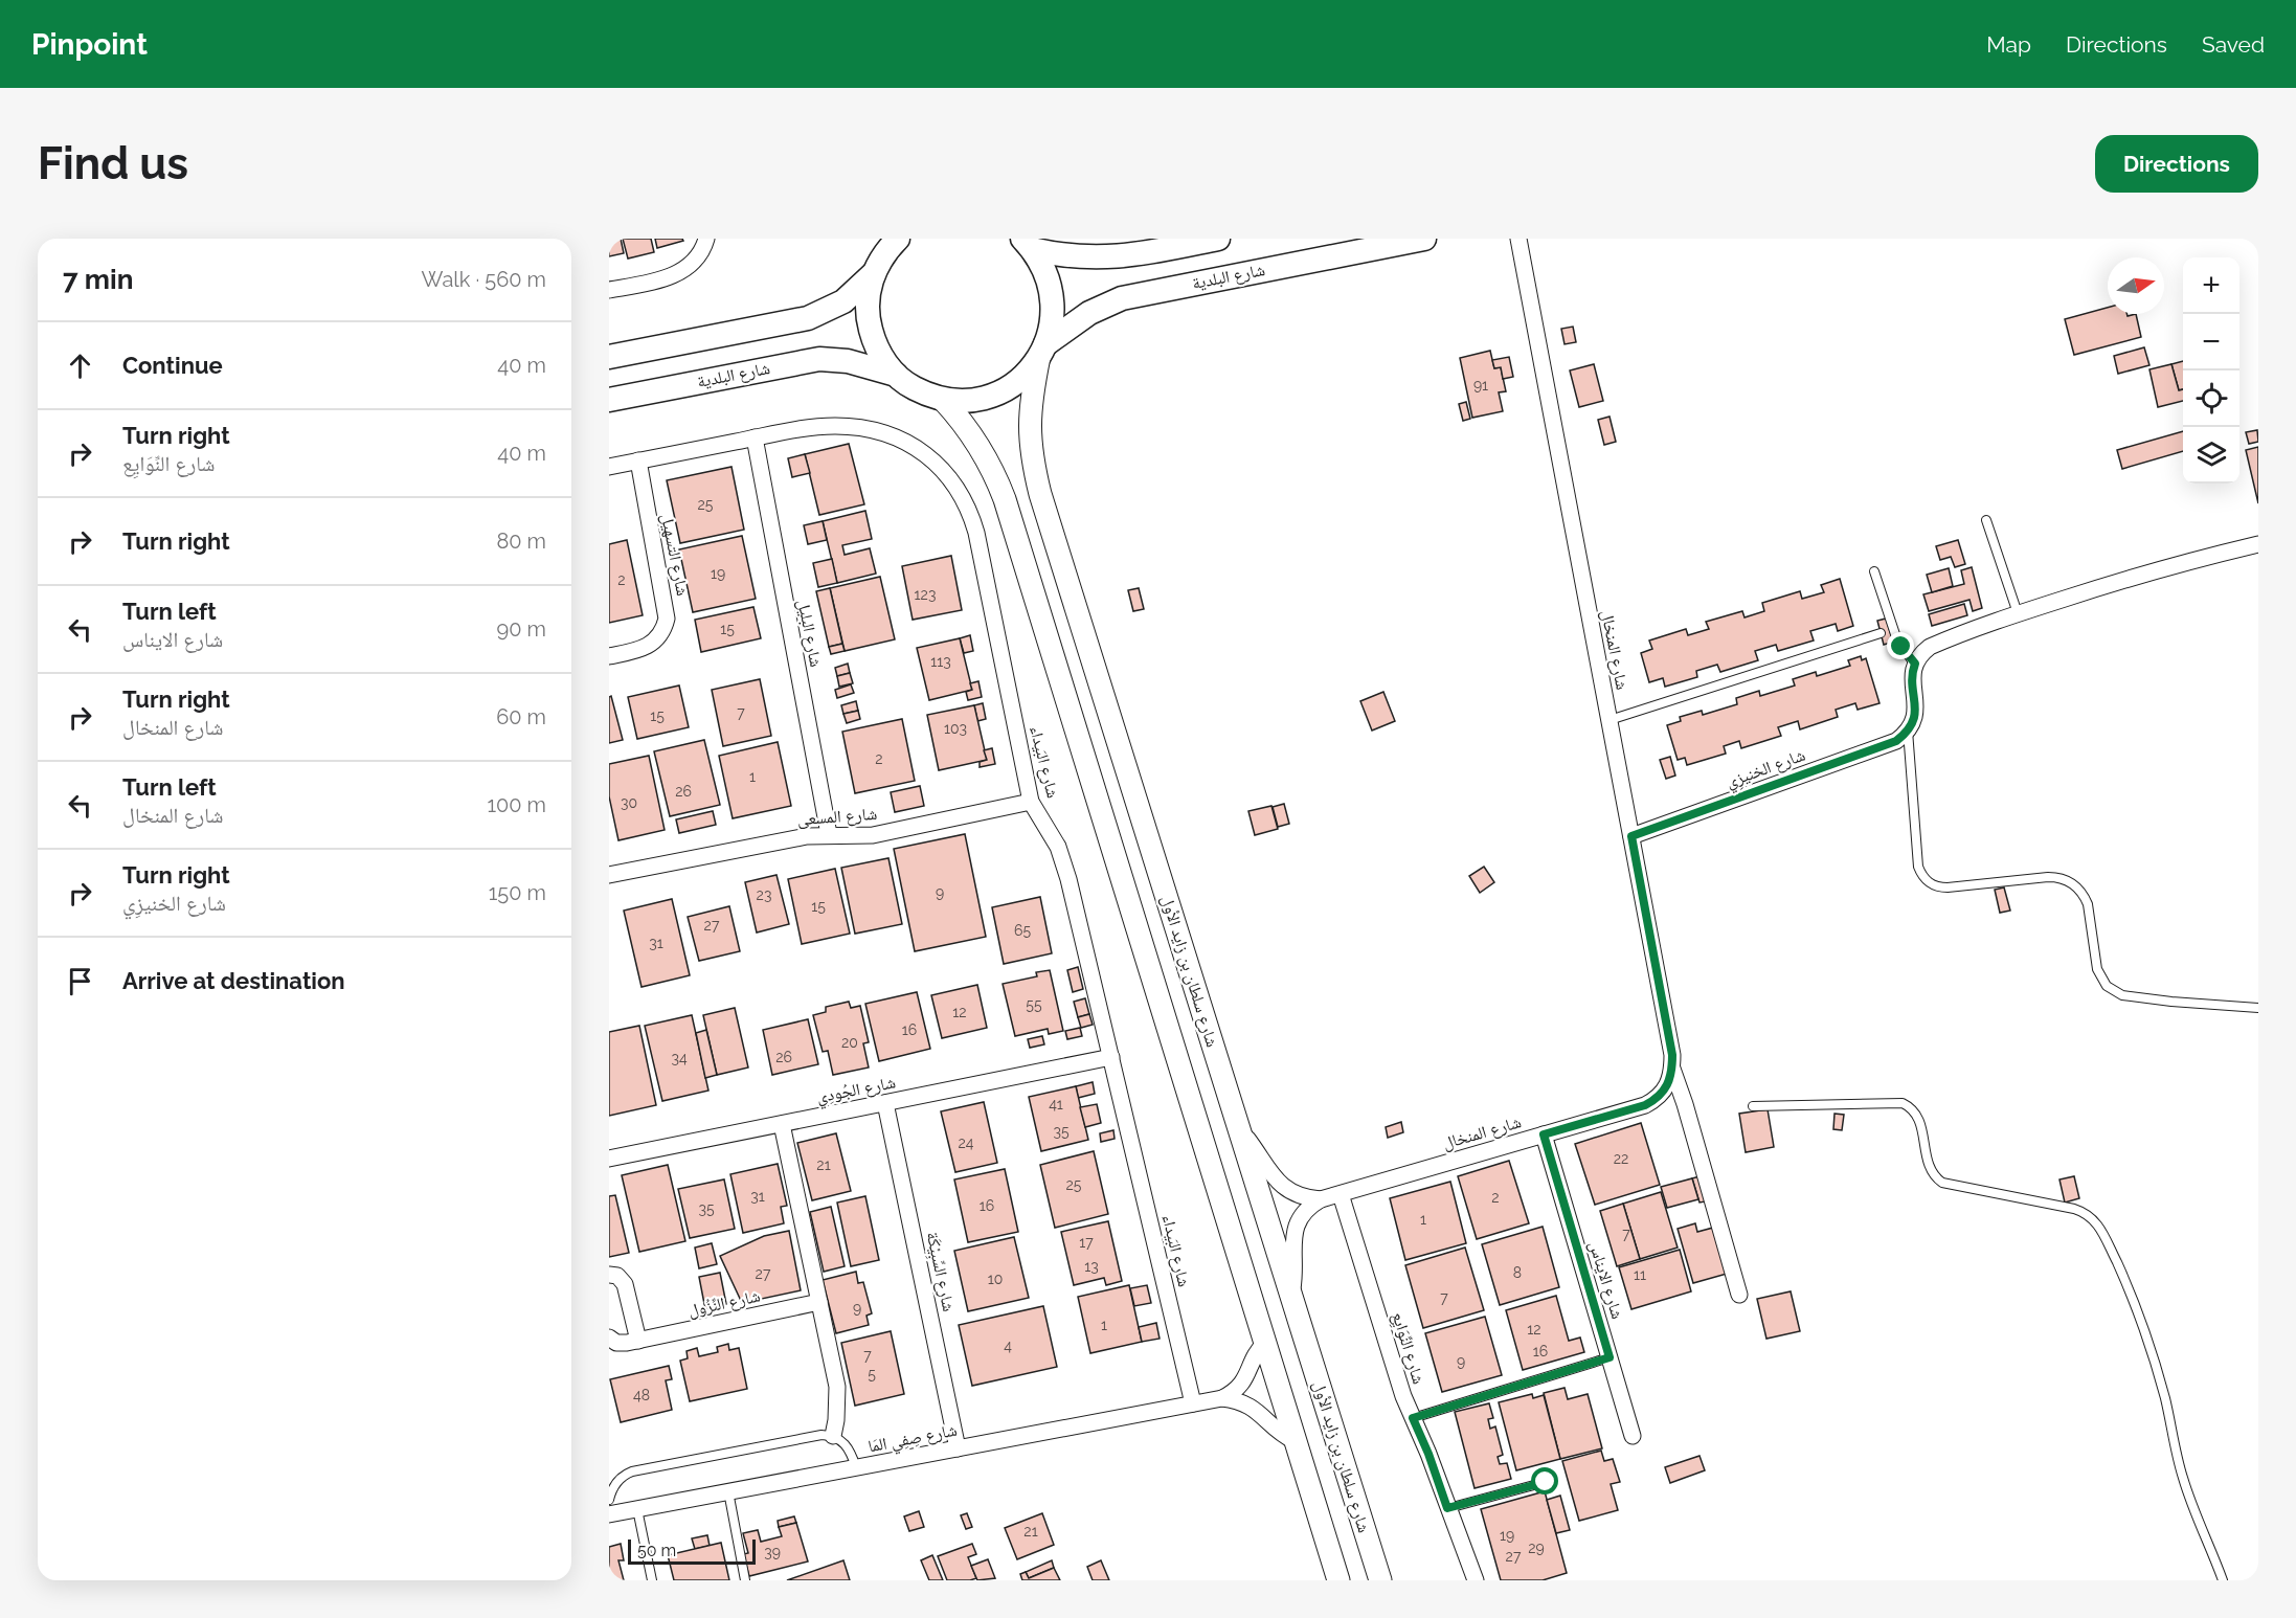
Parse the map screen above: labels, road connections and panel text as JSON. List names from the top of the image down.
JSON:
{
  "streets": {
    "main road": ["شارع البلدية", "شارع سلطان بن زايد الأول"],
    "street": [
      "شارع التسهيل",
      "شارع البليل",
      "شارع المنخال",
      "شارع البَيداء",
      "شارع الخنيزِي",
      "شارع المسعى",
      "شارع الجُودِي",
      "شارع السِّبِيْكَة",
      "شارع الايناس",
      "شارع النِّزُول",
      "شارع النِّوَايِع",
      "شارع صِفِي المَا"
    ]
  },
  "crossings": [
    ["شارع البلدية", "شارع سلطان بن زايد الأول"],
    ["شارع التسهيل", "شارع البَيداء"],
    ["شارع البليل", "شارع البَيداء"],
    ["شارع البليل", "شارع المسعى"],
    ["شارع المنخال", "شارع الخنيزِي"],
    ["شارع المنخال", "شارع سلطان بن زايد الأول"],
    ["شارع المنخال", "شارع الايناس"],
    ["شارع المنخال", "شارع النِّوَايِع"],
    ["شارع البَيداء", "شارع المسعى"],
    ["شارع البَيداء", "شارع الجُودِي"],
    ["شارع البَيداء", "شارع صِفِي المَا"],
    ["شارع الجُودِي", "شارع السِّبِيْكَة"],
    ["شارع السِّبِيْكَة", "شارع صِفِي المَا"]
  ],
  "house_numbers": [
    "91",
    "25",
    "19",
    "2",
    "123",
    "15",
    "113",
    "7",
    "15",
    "103",
    "2",
    "1",
    "26",
    "30",
    "9",
    "23",
    "15",
    "27",
    "65",
    "31",
    "55",
    "12",
    "16",
    "20",
    "26",
    "34",
    "41",
    "35",
    "24",
    "22",
    "21",
    "25",
    "31",
    "2",
    "16",
    "35",
    "1",
    "7",
    "17",
    "13",
    "8",
    "27",
    "11",
    "10",
    "7",
    "9",
    "1",
    "12",
    "4",
    "16",
    "7",
    "9",
    "5",
    "48",
    "21",
    "19",
    "29",
    "39",
    "27"
  ],
  "scale_bar": "50 m",
  "north": "right",
  "page": {
    "header": "Pinpoint",
    "nav": ["Map", "Directions", "Saved"],
    "buttons": "Directions",
    "title": "Find us",
    "heading": ["7 min", "Walk · 560 m"],
    "map_buttons": ["+", "−"],
    "list": [
      ["Continue", "40 m"],
      ["Turn right", "شارع النِّوَايِع", "40 m"],
      ["Turn right", "80 m"],
      ["Turn left", "شارع الايناس", "90 m"],
      ["Turn right", "شارع المنخال", "60 m"],
      ["Turn left", "شارع المنخال", "100 m"],
      ["Turn right", "شارع الخنيزِي", "150 m"],
      "Arrive at destination"
    ],
    "scale": "50 m"
  }
}
